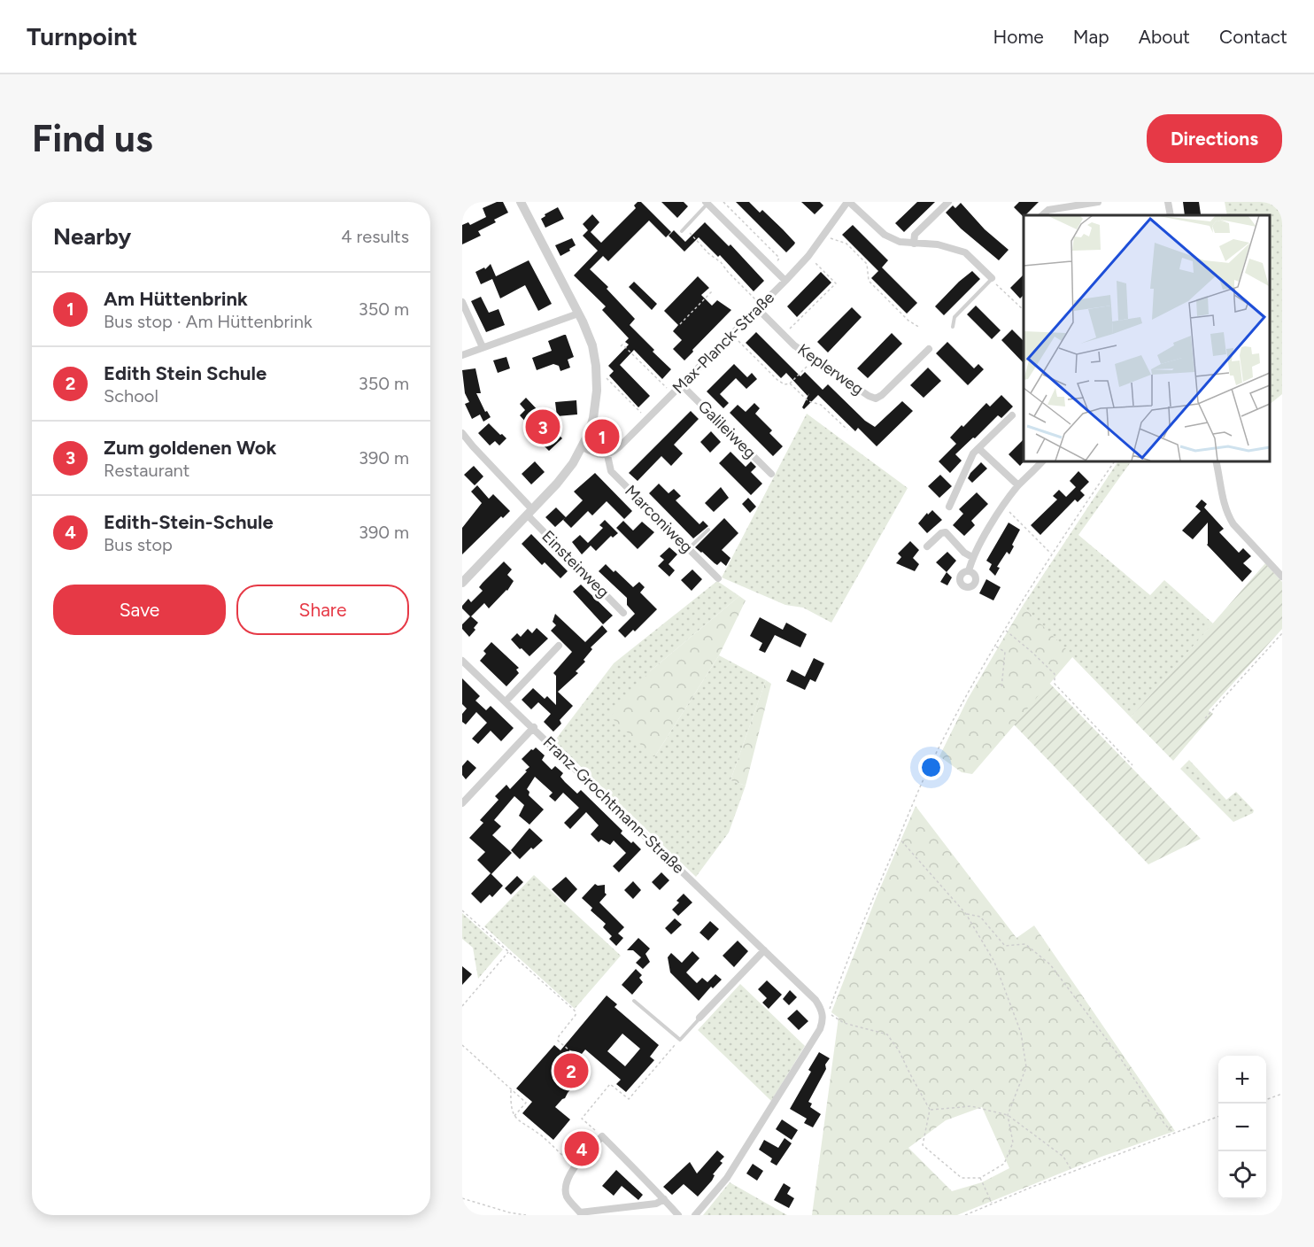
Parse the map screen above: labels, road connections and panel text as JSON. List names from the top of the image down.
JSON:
{
  "streets": {
    "street": [
      "Max-Planck-Straße",
      "Keplerweg",
      "Galileiweg",
      "Marconiweg",
      "Einsteinweg",
      "Franz-Grochtmann-Straße"
    ]
  },
  "crossings": [
    ["Max-Planck-Straße", "Keplerweg"],
    ["Max-Planck-Straße", "Galileiweg"],
    ["Max-Planck-Straße", "Marconiweg"]
  ],
  "page": {
    "header": "Turnpoint",
    "nav": [
      "Home",
      "Map",
      "About",
      "Contact"
    ],
    "buttons": [
      "Directions",
      ["Save", "Share"]
    ],
    "title": "Find us",
    "heading": ["Nearby", "4 results"],
    "list": [
      {
        "mark": "1",
        "name": "Am Hüttenbrink",
        "note": "Bus stop · Am Hüttenbrink",
        "value": "350 m"
      },
      {
        "mark": "2",
        "name": "Edith Stein Schule",
        "note": "School",
        "value": "350 m"
      },
      {
        "mark": "3",
        "name": "Zum goldenen Wok",
        "note": "Restaurant",
        "value": "390 m"
      },
      {
        "mark": "4",
        "name": "Edith-Stein-Schule",
        "note": "Bus stop",
        "value": "390 m"
      }
    ],
    "pins": [
      "3",
      "1",
      "2",
      "4"
    ],
    "map_buttons": ["+", "−"]
  }
}
